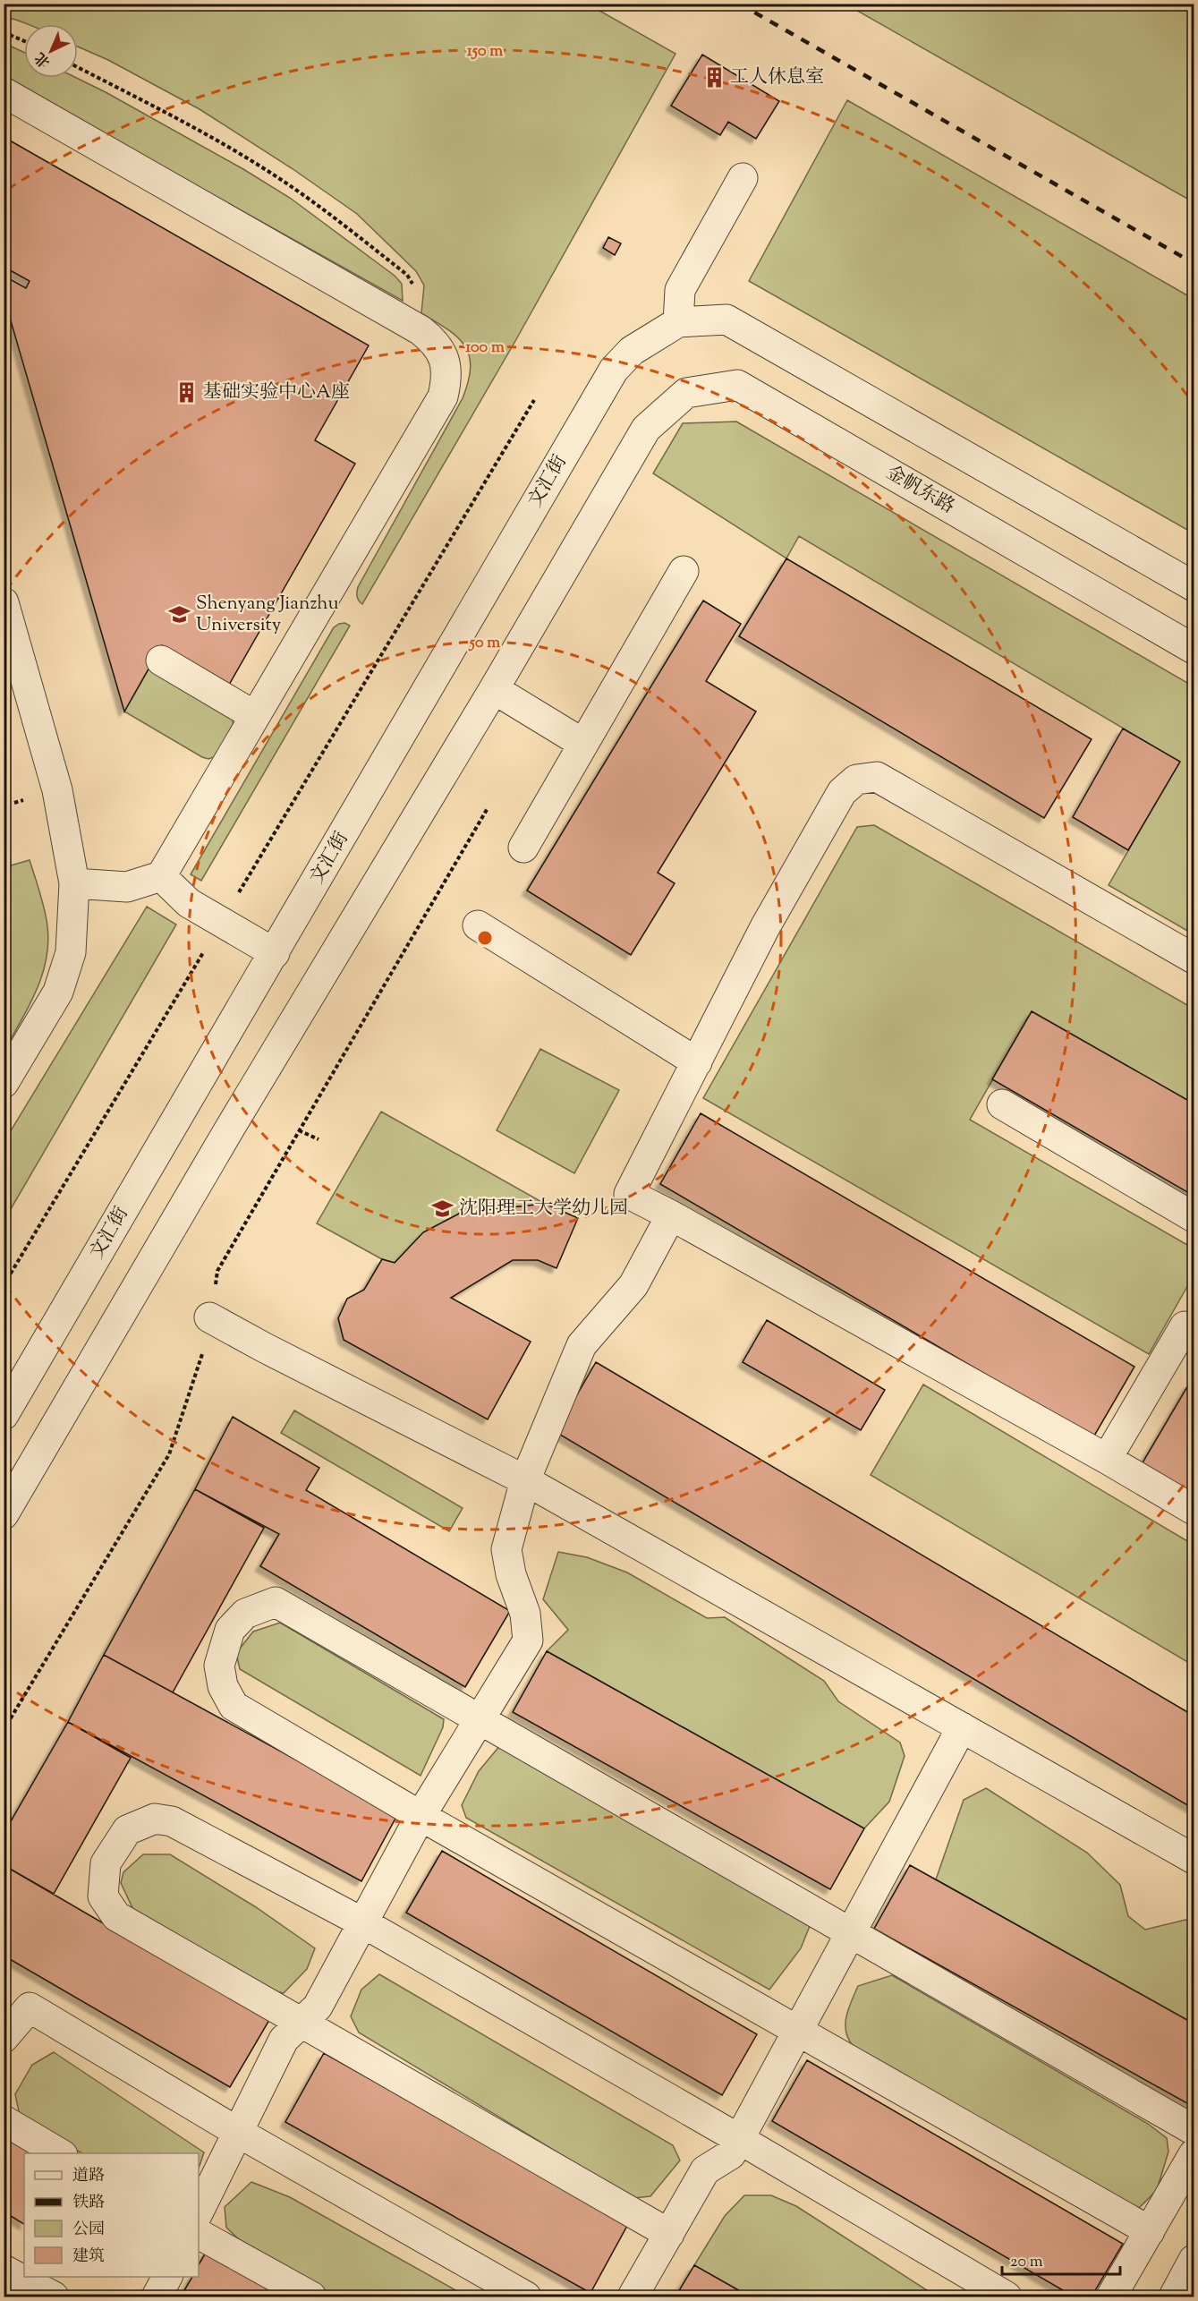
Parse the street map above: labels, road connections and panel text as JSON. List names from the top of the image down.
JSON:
{
  "streets": {
    "street": ["文汇街", "金帆东路"]
  },
  "places": {
    "building": ["工人休息室", "基础实验中心A座"],
    "school or university": ["Shenyang Jianzhu University", "沈阳理工大学幼儿园"]
  },
  "legend": [
    "道路",
    "铁路",
    "公园",
    "建筑"
  ],
  "scale_bar": "20 m",
  "north": "bottom left",
  "rings": ["150 m", "100 m", "50 m"]
}
